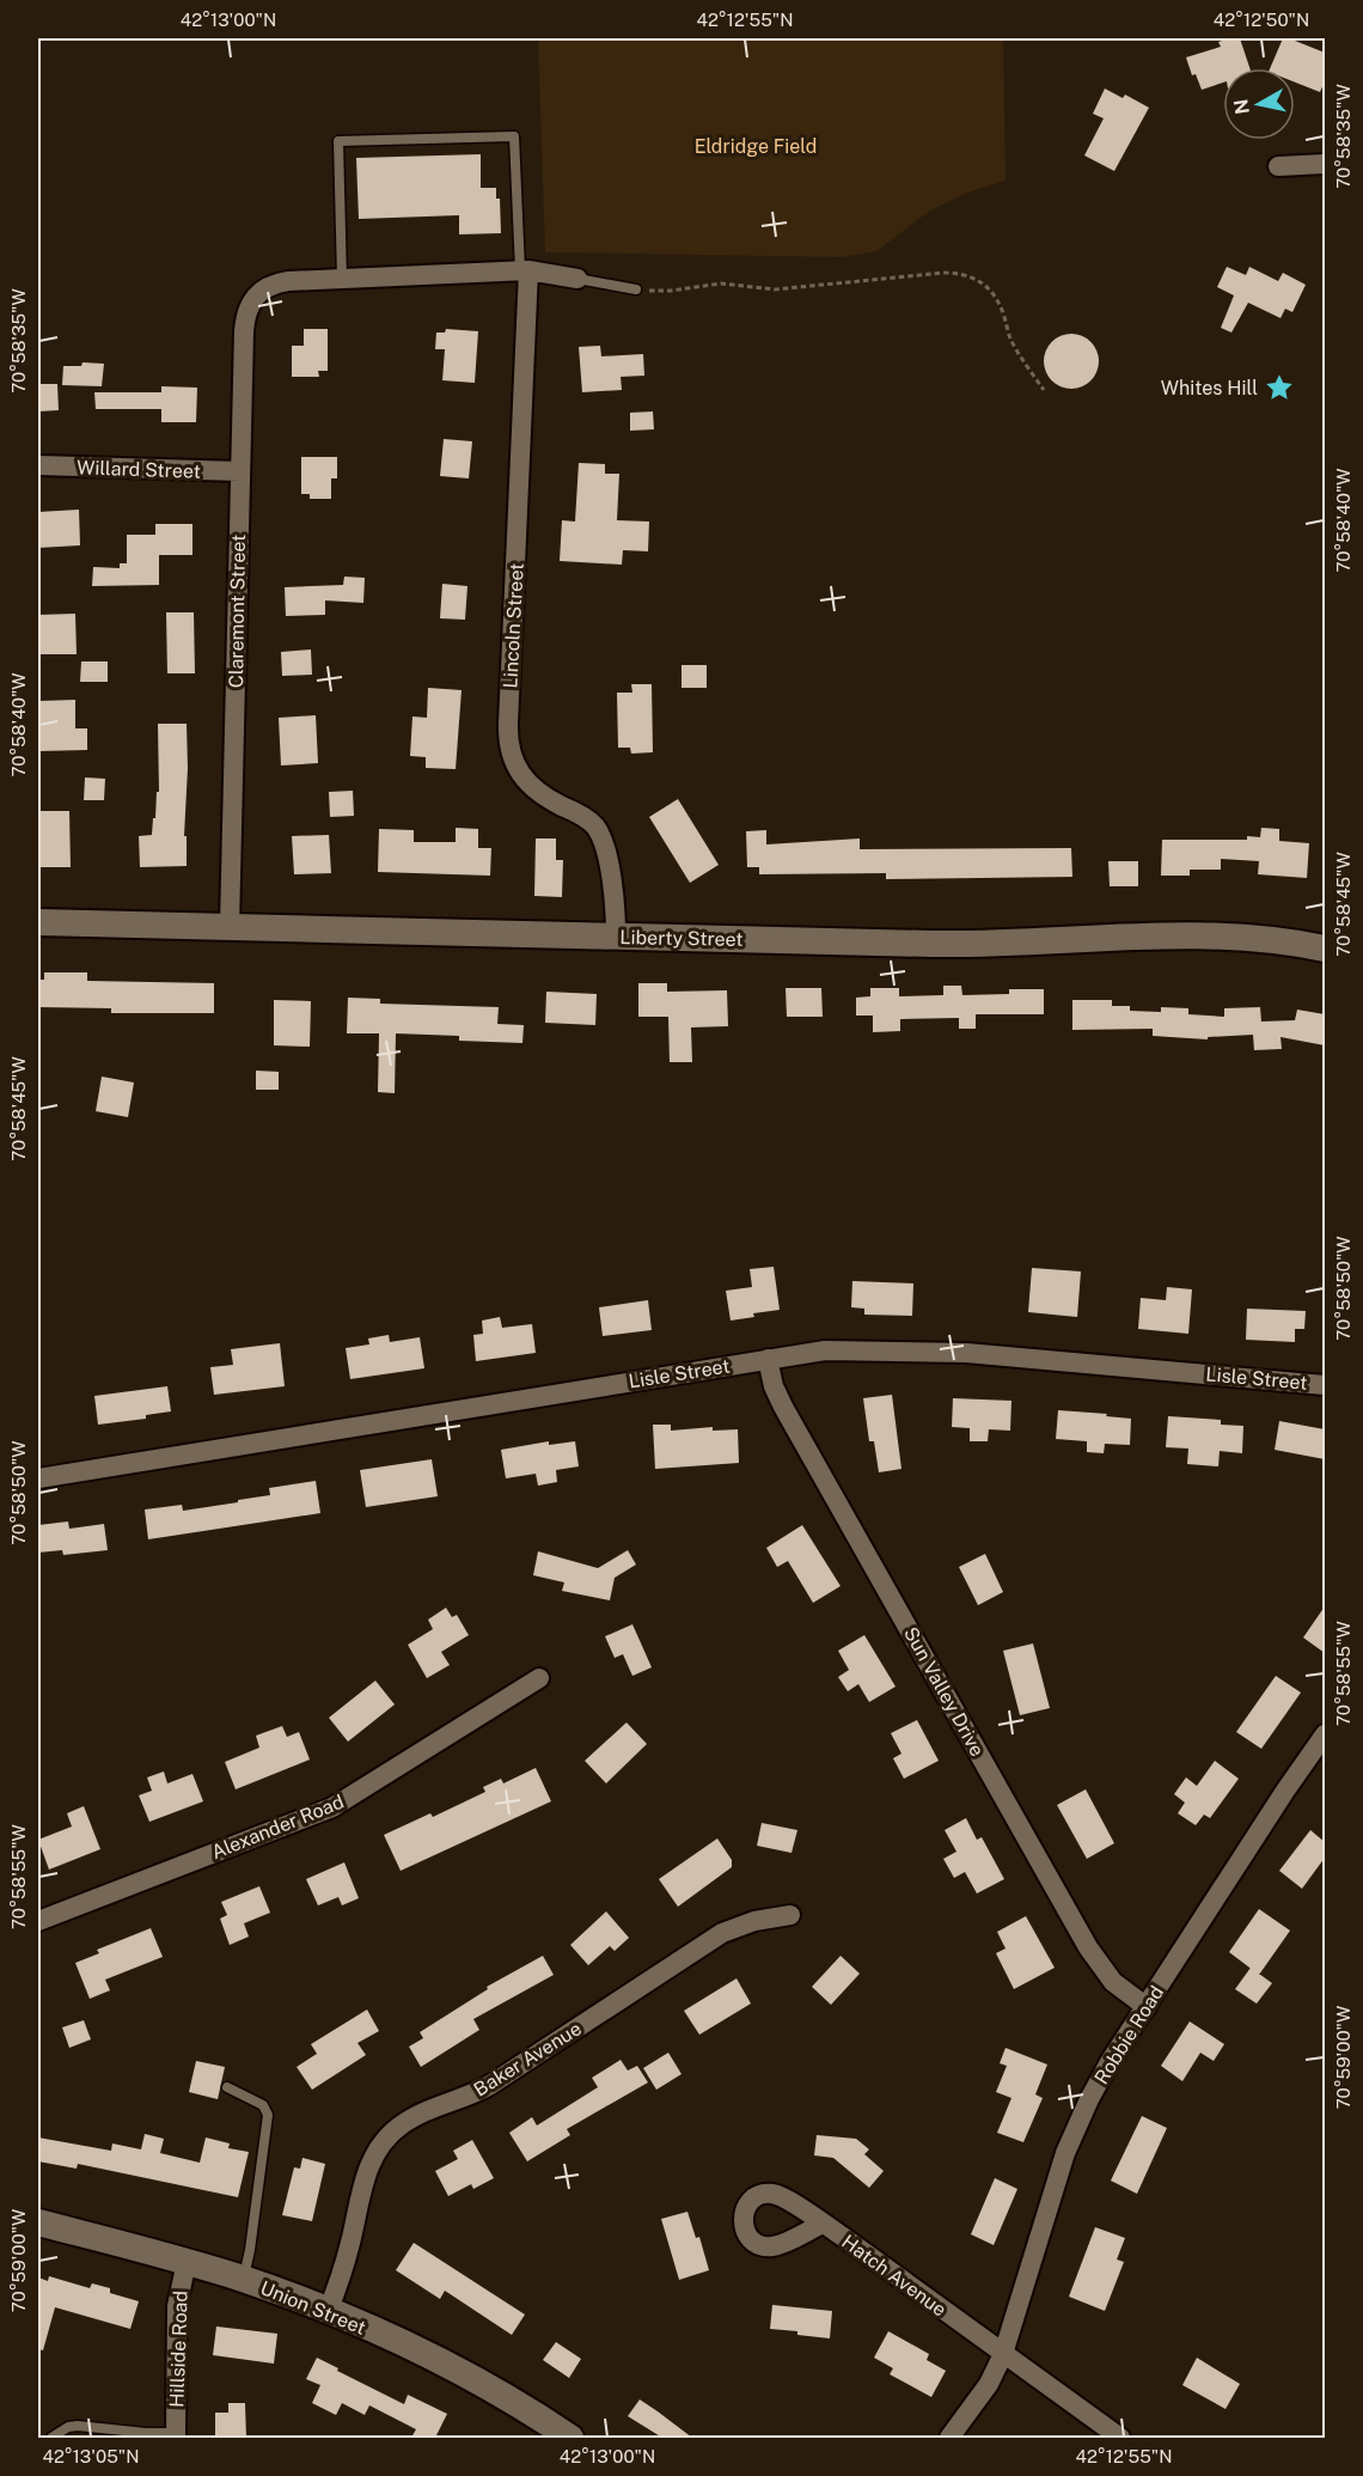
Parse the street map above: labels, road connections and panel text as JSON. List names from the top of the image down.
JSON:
{
  "streets": {
    "main road": ["Liberty Street", "Union Street"],
    "street": [
      "Willard Street",
      "Claremont Street",
      "Lincoln Street",
      "Lisle Street",
      "Sun Valley Drive",
      "Alexander Road",
      "Robbie Road",
      "Baker Avenue",
      "Hatch Avenue",
      "Hillside Road"
    ]
  },
  "crossings": [
    ["Willard Street", "Claremont Street"],
    ["Claremont Street", "Liberty Street"],
    ["Lincoln Street", "Liberty Street"],
    ["Lisle Street", "Sun Valley Drive"],
    ["Sun Valley Drive", "Robbie Road"],
    ["Robbie Road", "Hatch Avenue"],
    ["Baker Avenue", "Union Street"],
    ["Union Street", "Hillside Road"]
  ],
  "parks": ["Eldridge Field"],
  "places": {
    "place": ["Whites Hill"]
  },
  "north": "left",
  "coordinates": [
    "42°13'00\"N",
    "42°12'55\"N",
    "42°12'50\"N",
    "70°58'35\"W",
    "70°58'40\"W",
    "70°58'45\"W",
    "70°58'50\"W",
    "70°58'55\"W",
    "70°59'00\"W",
    "42°13'05\"N"
  ]
}
